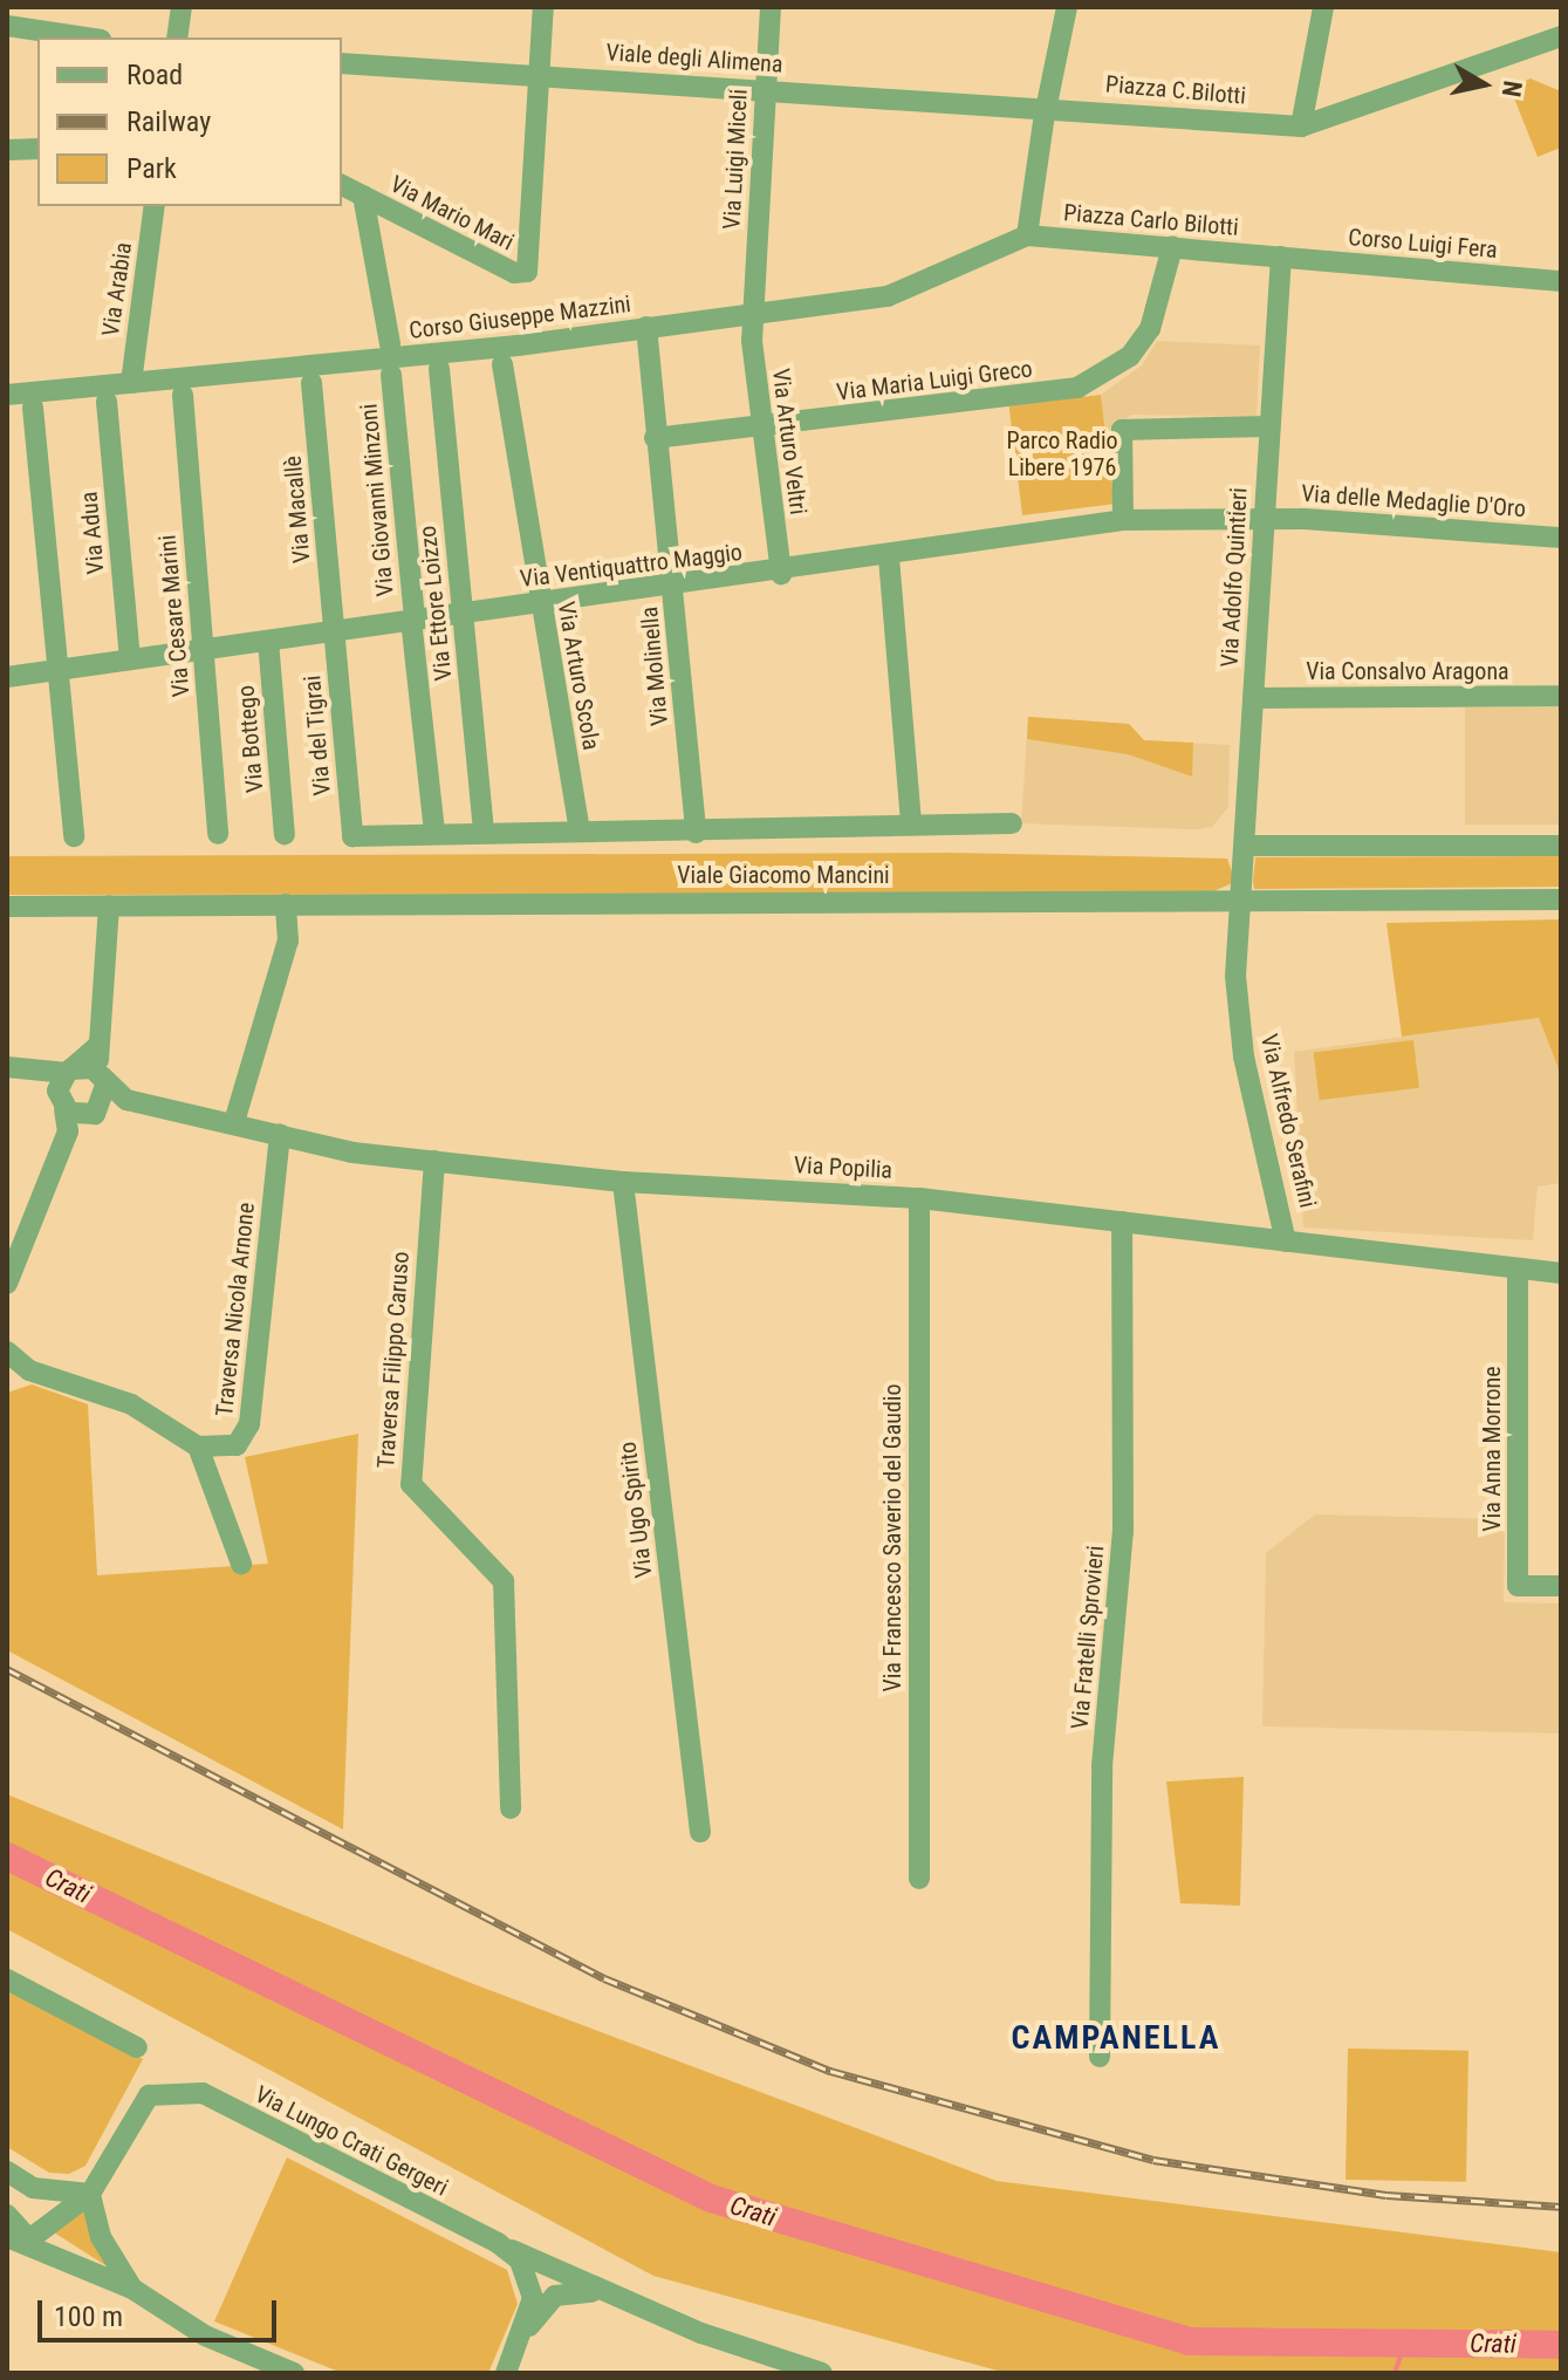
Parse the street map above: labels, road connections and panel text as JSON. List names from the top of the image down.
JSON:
{
  "streets": {
    "street": [
      "Viale degli Alimena",
      "Piazza C.Bilotti",
      "Via Luigi Miceli",
      "Via Mario Mari",
      "Piazza Carlo Bilotti",
      "Corso Luigi Fera",
      "Via Arabia",
      "Corso Giuseppe Mazzini",
      "Via Maria Luigi Greco",
      "Via Arturo Veltri",
      "Via Giovanni Minzoni",
      "Via delle Medaglie D'Oro",
      "Via Macallè",
      "Via Adua",
      "Via Ventiquattro Maggio",
      "Via Adolfo Quintieri",
      "Via Ettore Loizzo",
      "Via Cesare Marini",
      "Via Molinella",
      "Via Consalvo Aragona",
      "Via Arturo Scola",
      "Via del Tigrai",
      "Via Bottego",
      "Viale Giacomo Mancini",
      "Via Alfredo Serafini",
      "Via Popilia",
      "Traversa Nicola Arnone",
      "Traversa Filippo Caruso",
      "Via Anna Morrone",
      "Via Ugo Spirito",
      "Via Francesco Saverio del Gaudio",
      "Via Fratelli Sprovieri",
      "Via Lungo Crati Gergeri"
    ]
  },
  "crossings": [
    ["Viale degli Alimena", "Piazza C.Bilotti"],
    ["Viale degli Alimena", "Via Luigi Miceli"],
    ["Viale degli Alimena", "Via Mario Mari"],
    ["Viale degli Alimena", "Piazza Carlo Bilotti"],
    ["Piazza C.Bilotti", "Piazza Carlo Bilotti"],
    ["Via Luigi Miceli", "Corso Giuseppe Mazzini"],
    ["Via Luigi Miceli", "Via Arturo Veltri"],
    ["Piazza Carlo Bilotti", "Corso Luigi Fera"],
    ["Piazza Carlo Bilotti", "Corso Giuseppe Mazzini"],
    ["Piazza Carlo Bilotti", "Via Maria Luigi Greco"],
    ["Piazza Carlo Bilotti", "Via Adolfo Quintieri"],
    ["Corso Luigi Fera", "Via Adolfo Quintieri"],
    ["Via Arabia", "Corso Giuseppe Mazzini"],
    ["Corso Giuseppe Mazzini", "Via Arturo Veltri"],
    ["Corso Giuseppe Mazzini", "Via Molinella"],
    ["Via Maria Luigi Greco", "Via Arturo Veltri"],
    ["Via Maria Luigi Greco", "Via Molinella"],
    ["Via Arturo Veltri", "Via Ventiquattro Maggio"],
    ["Via Giovanni Minzoni", "Via Ventiquattro Maggio"],
    ["Via Giovanni Minzoni", "Viale Giacomo Mancini"],
    ["Via delle Medaglie D'Oro", "Via Ventiquattro Maggio"],
    ["Via delle Medaglie D'Oro", "Via Adolfo Quintieri"],
    ["Via Macallè", "Via Ventiquattro Maggio"],
    ["Via Macallè", "Via del Tigrai"],
    ["Via Adua", "Via Ventiquattro Maggio"],
    ["Via Ventiquattro Maggio", "Via Adolfo Quintieri"],
    ["Via Ventiquattro Maggio", "Via Ettore Loizzo"],
    ["Via Ventiquattro Maggio", "Via Cesare Marini"],
    ["Via Ventiquattro Maggio", "Via Molinella"],
    ["Via Ventiquattro Maggio", "Via Arturo Scola"],
    ["Via Ventiquattro Maggio", "Via del Tigrai"],
    ["Via Ventiquattro Maggio", "Via Bottego"],
    ["Via Adolfo Quintieri", "Via Consalvo Aragona"],
    ["Via Adolfo Quintieri", "Viale Giacomo Mancini"],
    ["Via Adolfo Quintieri", "Via Alfredo Serafini"],
    ["Via Ettore Loizzo", "Viale Giacomo Mancini"],
    ["Via Molinella", "Viale Giacomo Mancini"],
    ["Via Arturo Scola", "Viale Giacomo Mancini"],
    ["Via del Tigrai", "Viale Giacomo Mancini"],
    ["Viale Giacomo Mancini", "Via Alfredo Serafini"],
    ["Via Alfredo Serafini", "Via Popilia"],
    ["Via Popilia", "Traversa Nicola Arnone"],
    ["Via Popilia", "Traversa Filippo Caruso"],
    ["Via Popilia", "Via Anna Morrone"],
    ["Via Popilia", "Via Ugo Spirito"],
    ["Via Popilia", "Via Francesco Saverio del Gaudio"],
    ["Via Popilia", "Via Fratelli Sprovieri"]
  ],
  "districts": ["CAMPANELLA"],
  "water": ["Crati"],
  "parks": ["Parco Radio Libere 1976"],
  "legend": ["Road", "Railway", "Park"],
  "scale_bar": "100 m",
  "north": "right"
}
